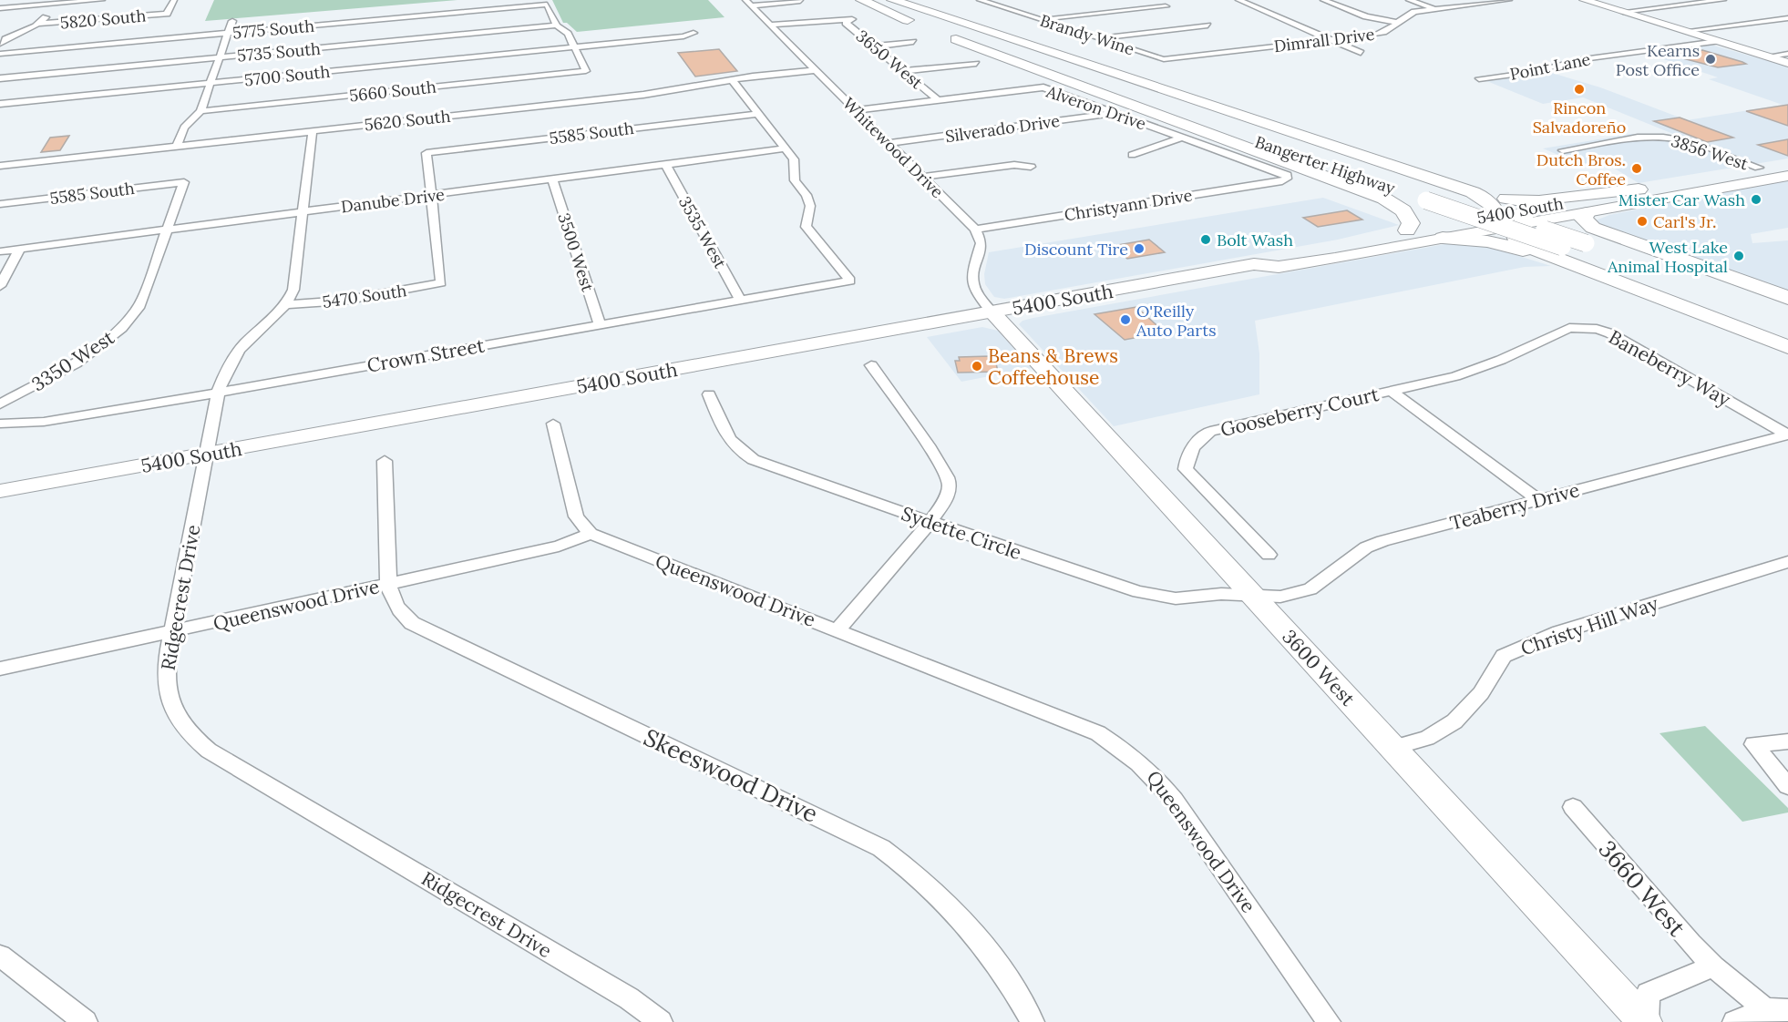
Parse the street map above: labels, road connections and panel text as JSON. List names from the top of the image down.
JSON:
{
  "streets": {
    "highway": ["Bangerter Highway"],
    "main road": ["5400 South"],
    "street": [
      "5820 South",
      "5775 South",
      "Brandy Wine",
      "Dimrall Drive",
      "5735 South",
      "3650 West",
      "Point Lane",
      "5700 South",
      "5660 South",
      "Alveron Drive",
      "5620 South",
      "Silverado Drive",
      "5585 South",
      "Whitewood Drive",
      "3856 West",
      "Danube Drive",
      "Christyann Drive",
      "3535 West",
      "3500 West",
      "5470 South",
      "Crown Street",
      "3350 West",
      "Baneberry Way",
      "Gooseberry Court",
      "Teaberry Drive",
      "Sydette Circle",
      "Queenswood Drive",
      "Ridgecrest Drive",
      "Christy Hill Way",
      "3600 West",
      "Skeeswood Drive",
      "3660 West"
    ]
  },
  "crossings": [
    ["5775 South", "5735 South"],
    ["Brandy Wine", "Dimrall Drive"],
    ["3650 West", "Alveron Drive"],
    ["3650 West", "Whitewood Drive"],
    ["5700 South", "5660 South"],
    ["Alveron Drive", "Silverado Drive"],
    ["Alveron Drive", "Whitewood Drive"],
    ["Alveron Drive", "Christyann Drive"],
    ["5620 South", "Whitewood Drive"],
    ["Silverado Drive", "Whitewood Drive"],
    ["5585 South", "Danube Drive"],
    ["5585 South", "5470 South"],
    ["5585 South", "3350 West"],
    ["Whitewood Drive", "Christyann Drive"],
    ["3856 West", "5400 South"],
    ["Danube Drive", "3535 West"],
    ["Danube Drive", "3500 West"],
    ["Danube Drive", "5470 South"],
    ["Danube Drive", "Crown Street"],
    ["Danube Drive", "3350 West"],
    ["5400 South", "Ridgecrest Drive"],
    ["5400 South", "3600 West"],
    ["3535 West", "Crown Street"],
    ["3500 West", "Crown Street"],
    ["5470 South", "Ridgecrest Drive"],
    ["Crown Street", "Ridgecrest Drive"],
    ["Baneberry Way", "Gooseberry Court"],
    ["Baneberry Way", "Teaberry Drive"],
    ["Teaberry Drive", "Sydette Circle"],
    ["Teaberry Drive", "3600 West"],
    ["Sydette Circle", "3600 West"],
    ["Queenswood Drive", "Ridgecrest Drive"],
    ["Queenswood Drive", "Skeeswood Drive"],
    ["Christy Hill Way", "3600 West"]
  ],
  "places": [
    "Kearns Post Office",
    "Rincon Salvadoreño",
    "Dutch Bros. Coffee",
    "Mister Car Wash",
    "Carl's Jr.",
    "Bolt Wash",
    "Discount Tire",
    "West Lake Animal Hospital",
    "O'Reilly Auto Parts",
    "Beans & Brews Coffeehouse"
  ]
}
